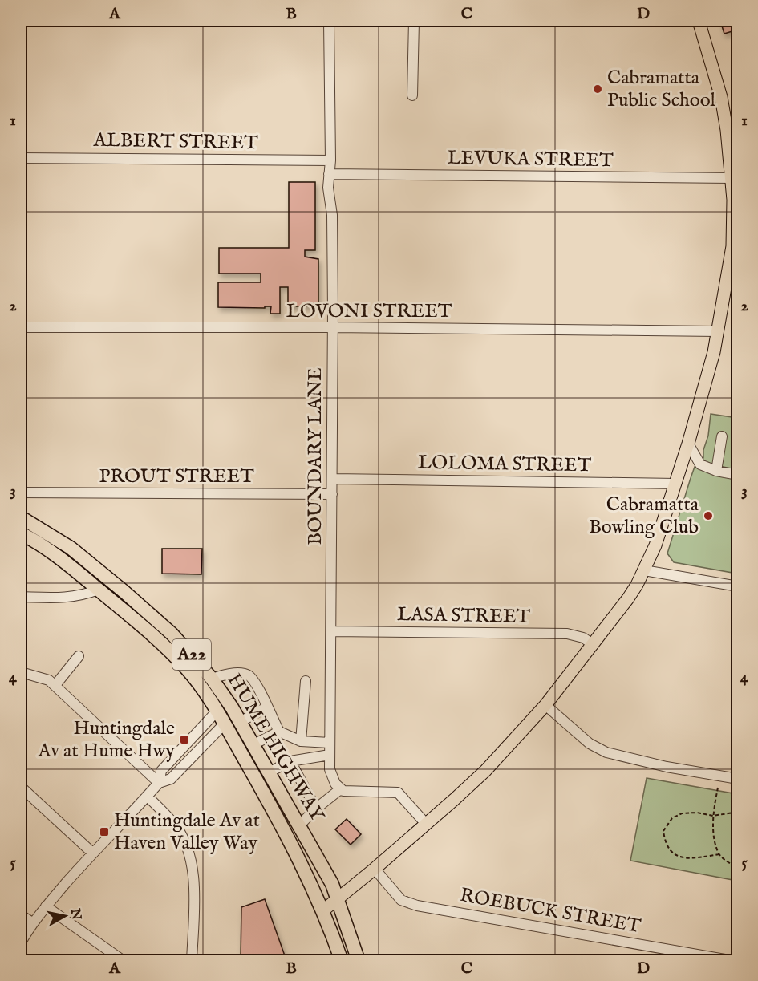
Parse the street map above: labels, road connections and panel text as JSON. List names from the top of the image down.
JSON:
{
  "streets": {
    "highway": ["A22", "HUME HIGHWAY"],
    "street": [
      "ALBERT STREET",
      "LEVUKA STREET",
      "LOVONI STREET",
      "BOUNDARY LANE",
      "LOLOMA STREET",
      "PROUT STREET",
      "LASA STREET",
      "ROEBUCK STREET"
    ]
  },
  "crossings": [
    ["ALBERT STREET", "BOUNDARY LANE"],
    ["LEVUKA STREET", "BOUNDARY LANE"],
    ["LOVONI STREET", "BOUNDARY LANE"],
    ["BOUNDARY LANE", "LOLOMA STREET"],
    ["BOUNDARY LANE", "PROUT STREET"],
    ["BOUNDARY LANE", "LASA STREET"]
  ],
  "places": {
    "other": ["Cabramatta Public School", "Cabramatta Bowling Club"],
    "transit": ["Huntingdale Av at Hume Hwy", "Huntingdale Av at Haven Valley Way"]
  },
  "north": "right",
  "grid": {
    "columns": [
      "A",
      "B",
      "C",
      "D"
    ],
    "rows": [
      "1",
      "2",
      "3",
      "4",
      "5"
    ]
  }
}
